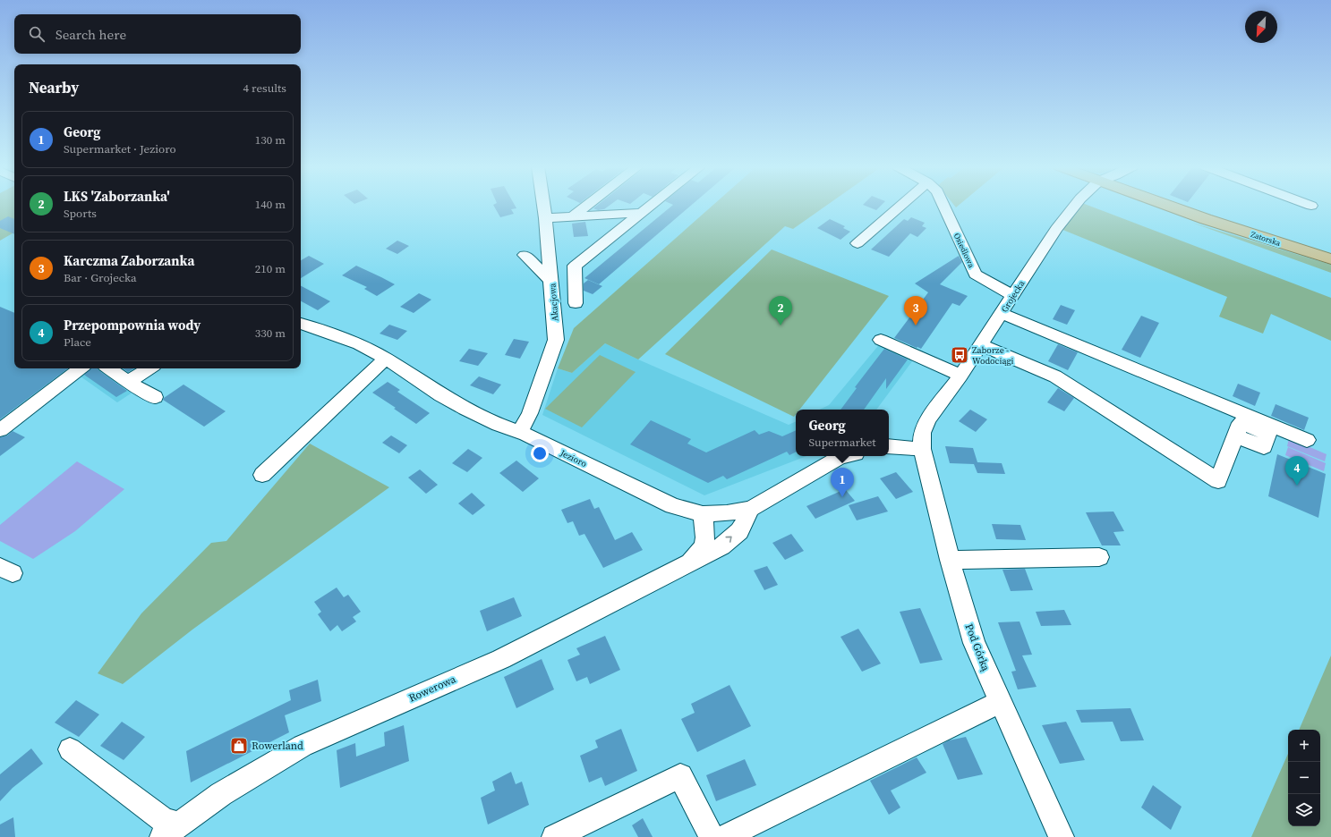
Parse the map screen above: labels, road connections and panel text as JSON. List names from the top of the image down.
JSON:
{
  "streets": {
    "main road": ["Zatorska"],
    "street": [
      "Osiedlowa",
      "Grojecka",
      "Akacjowa",
      "Jezioro",
      "Pod Górką",
      "Rowerowa"
    ]
  },
  "crossings": [
    ["Osiedlowa", "Grojecka"],
    ["Grojecka", "Pod Górką"],
    ["Akacjowa", "Jezioro"],
    ["Jezioro", "Rowerowa"]
  ],
  "places": {
    "bus stop": ["Zaborze - Wodociągi"],
    "shop": ["Rowerland"]
  },
  "north": "bottom left",
  "page": {
    "search": "Search here",
    "heading": ["Nearby", "4 results"],
    "list": [
      {
        "mark": "1",
        "name": "Georg",
        "note": "Supermarket · Jezioro",
        "value": "130 m"
      },
      {
        "mark": "2",
        "name": "LKS 'Zaborzanka'",
        "note": "Sports",
        "value": "140 m"
      },
      {
        "mark": "3",
        "name": "Karczma Zaborzanka",
        "note": "Bar · Grojecka",
        "value": "210 m"
      },
      {
        "mark": "4",
        "name": "Przepompownia wody",
        "note": "Place",
        "value": "330 m"
      }
    ],
    "pins": [
      "2",
      "3",
      "4",
      "1"
    ],
    "popup": ["Georg", "Supermarket"],
    "map_buttons": ["+", "−"]
  }
}
